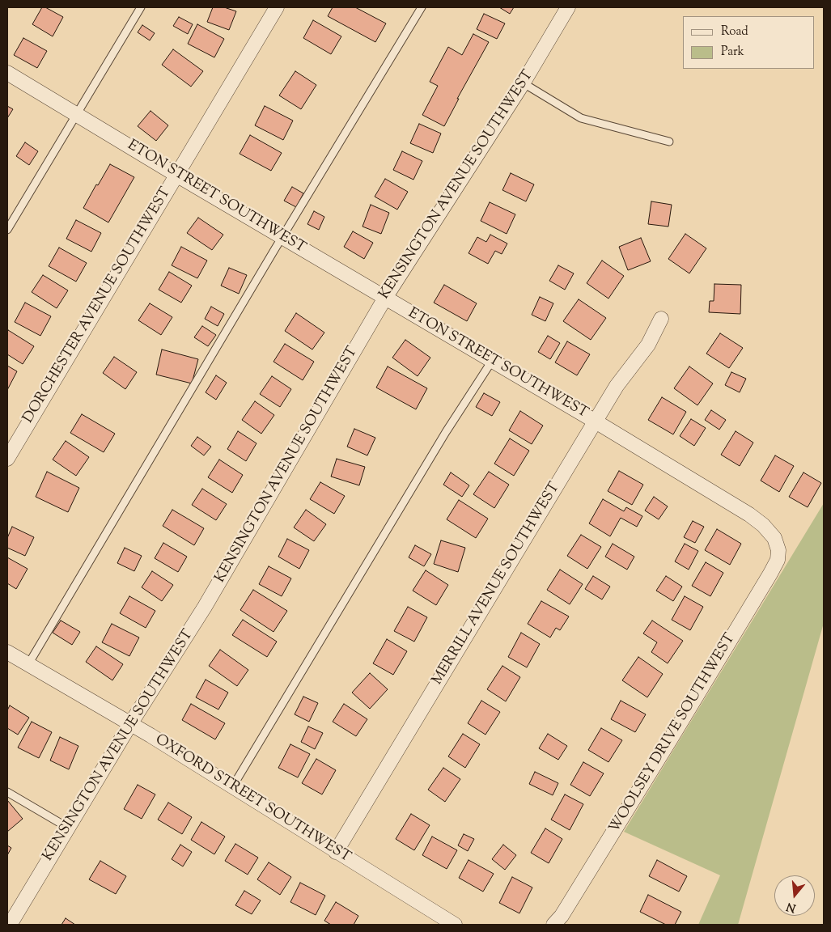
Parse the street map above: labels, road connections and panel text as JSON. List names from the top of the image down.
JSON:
{
  "streets": {
    "street": [
      "KENSINGTON AVENUE SOUTHWEST",
      "ETON STREET SOUTHWEST",
      "DORCHESTER AVENUE SOUTHWEST",
      "MERRILL AVENUE SOUTHWEST",
      "WOOLSEY DRIVE SOUTHWEST",
      "OXFORD STREET SOUTHWEST"
    ]
  },
  "crossings": [
    ["KENSINGTON AVENUE SOUTHWEST", "ETON STREET SOUTHWEST"],
    ["KENSINGTON AVENUE SOUTHWEST", "OXFORD STREET SOUTHWEST"],
    ["ETON STREET SOUTHWEST", "DORCHESTER AVENUE SOUTHWEST"],
    ["ETON STREET SOUTHWEST", "MERRILL AVENUE SOUTHWEST"],
    ["ETON STREET SOUTHWEST", "WOOLSEY DRIVE SOUTHWEST"],
    ["MERRILL AVENUE SOUTHWEST", "OXFORD STREET SOUTHWEST"]
  ],
  "legend": ["Road", "Park"],
  "north": "bottom"
}
